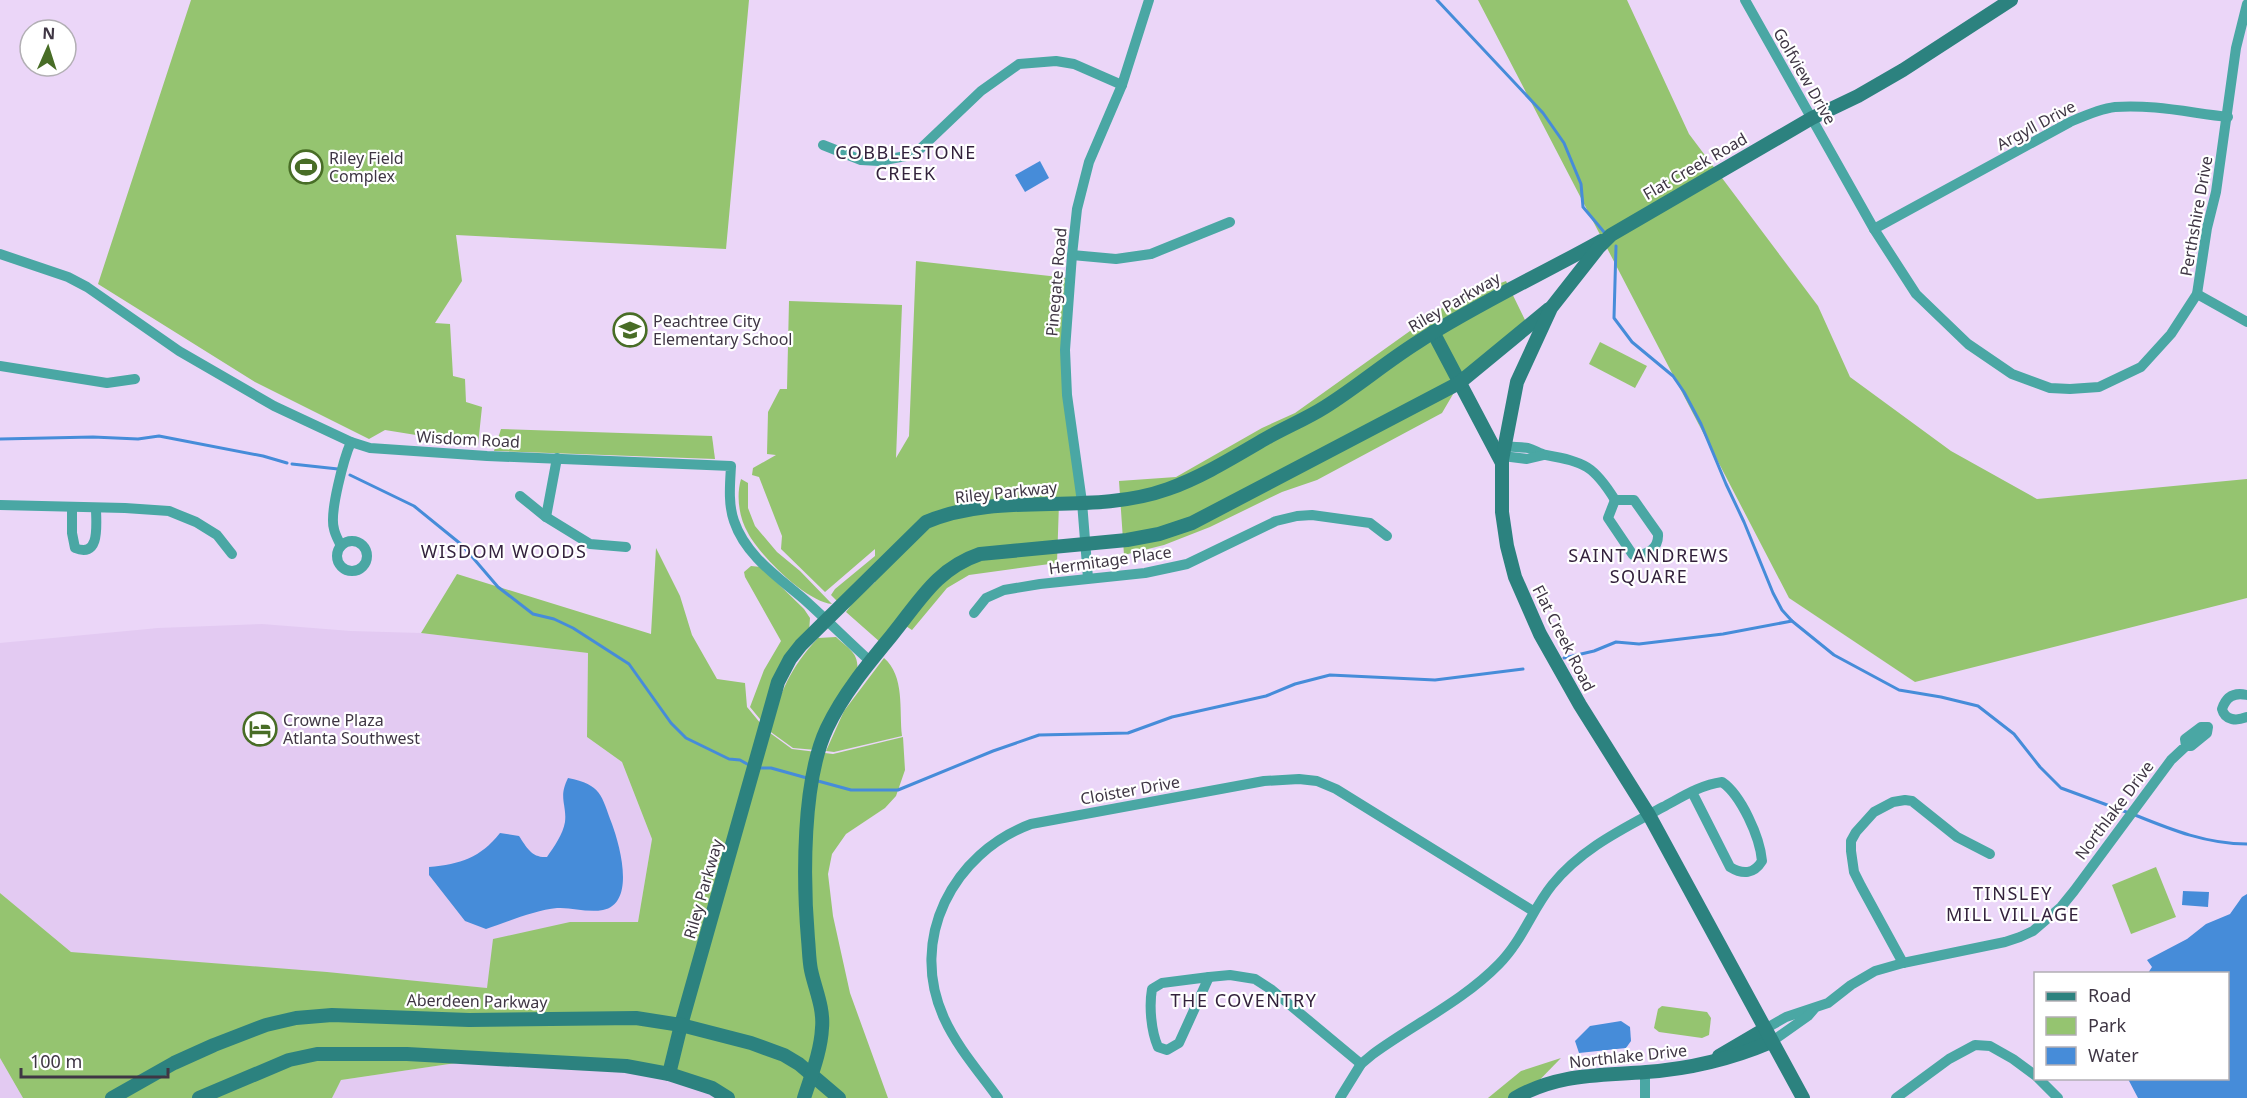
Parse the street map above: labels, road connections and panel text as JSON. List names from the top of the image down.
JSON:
{
  "streets": {
    "street": [
      "Golfview Drive",
      "Argyll Drive",
      "Flat Creek Road",
      "Perthshire Drive",
      "Pinegate Road",
      "Riley Parkway",
      "Wisdom Road",
      "Hermitage Place",
      "Cloister Drive",
      "Northlake Drive",
      "Aberdeen Parkway"
    ]
  },
  "crossings": [
    ["Golfview Drive", "Flat Creek Road"],
    ["Golfview Drive", "Perthshire Drive"],
    ["Argyll Drive", "Perthshire Drive"],
    ["Flat Creek Road", "Riley Parkway"],
    ["Flat Creek Road", "Northlake Drive"],
    ["Pinegate Road", "Riley Parkway"],
    ["Pinegate Road", "Hermitage Place"],
    ["Riley Parkway", "Wisdom Road"],
    ["Riley Parkway", "Aberdeen Parkway"]
  ],
  "districts": [
    "COBBLESTONE CREEK",
    "WISDOM WOODS",
    "SAINT ANDREWS SQUARE",
    "TINSLEY MILL VILLAGE",
    "THE COVENTRY"
  ],
  "places": {
    "sports": ["Riley Field Complex"],
    "school or university": ["Peachtree City Elementary School"],
    "hotel": ["Crowne Plaza Atlanta Southwest"]
  },
  "legend": ["Road", "Park", "Water"],
  "scale_bar": "100 m",
  "north": "top"
}
